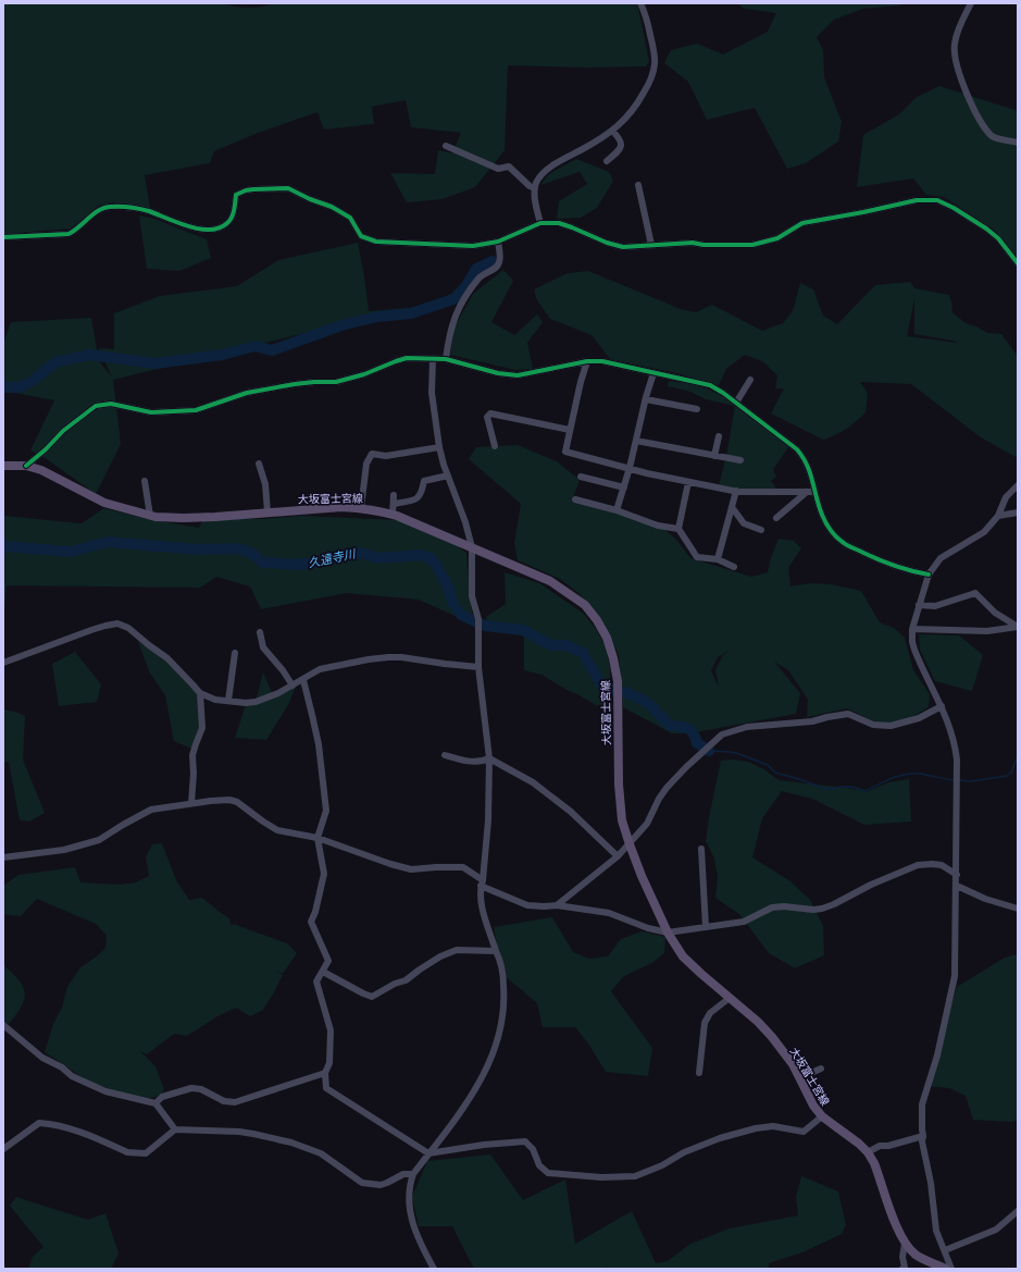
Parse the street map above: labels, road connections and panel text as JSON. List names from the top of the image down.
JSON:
{
  "streets": {
    "main road": ["大坂富士宮線"]
  },
  "water": ["久遠寺川"]
}
